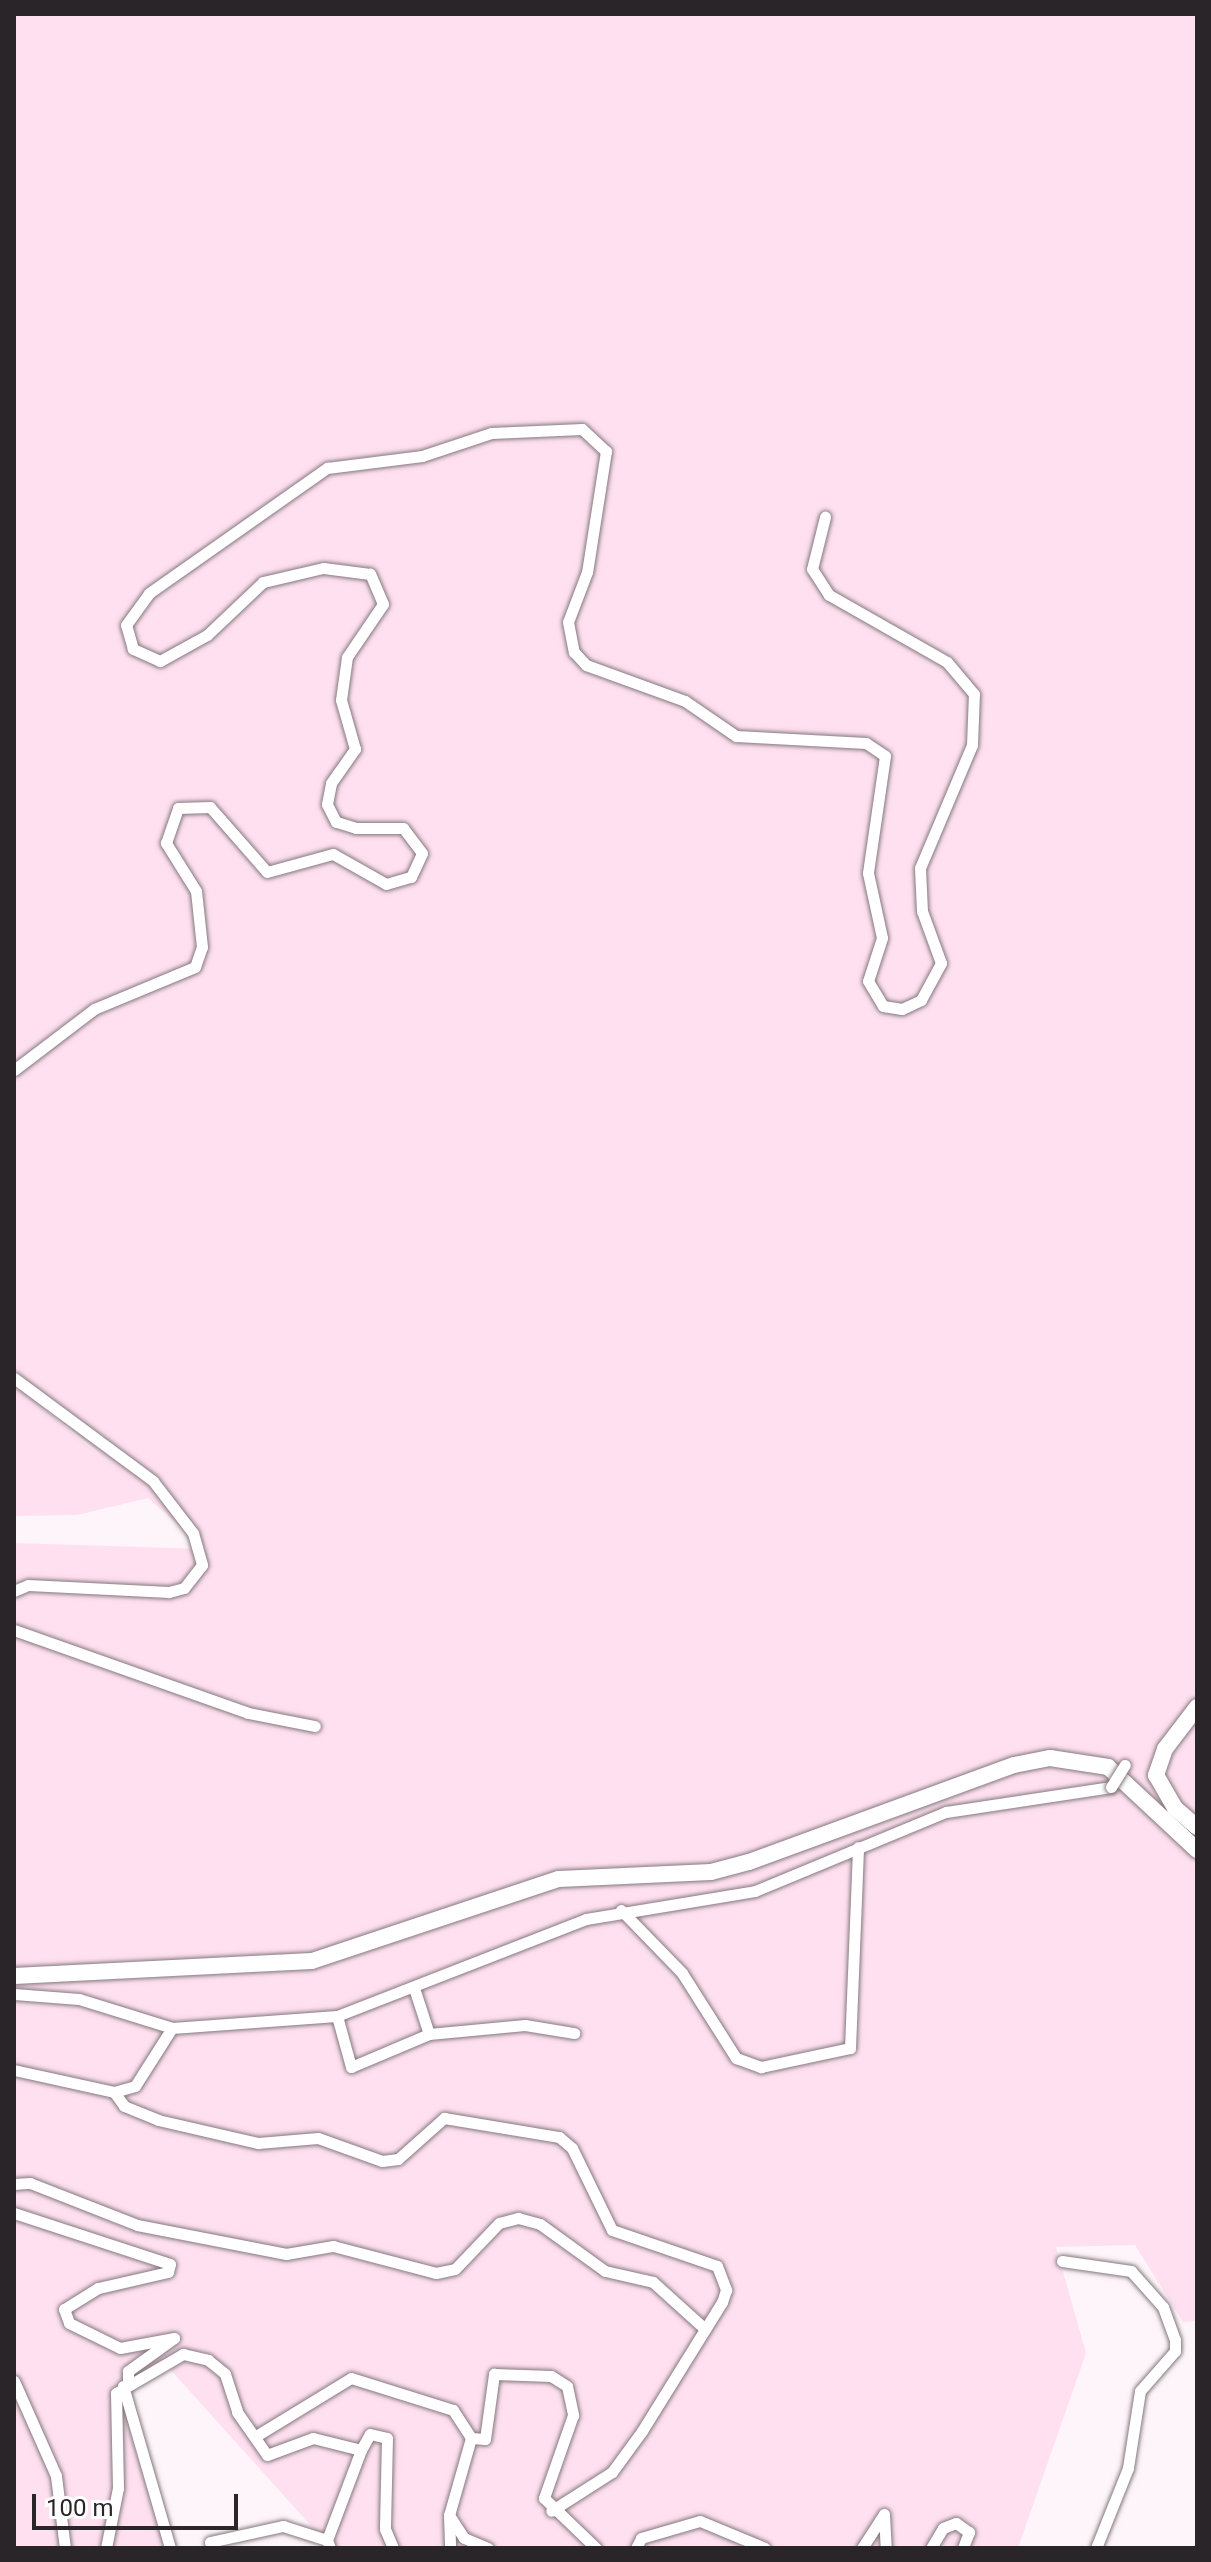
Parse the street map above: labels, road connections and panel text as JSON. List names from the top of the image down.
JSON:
{
  "scale_bar": "100 m"
}
